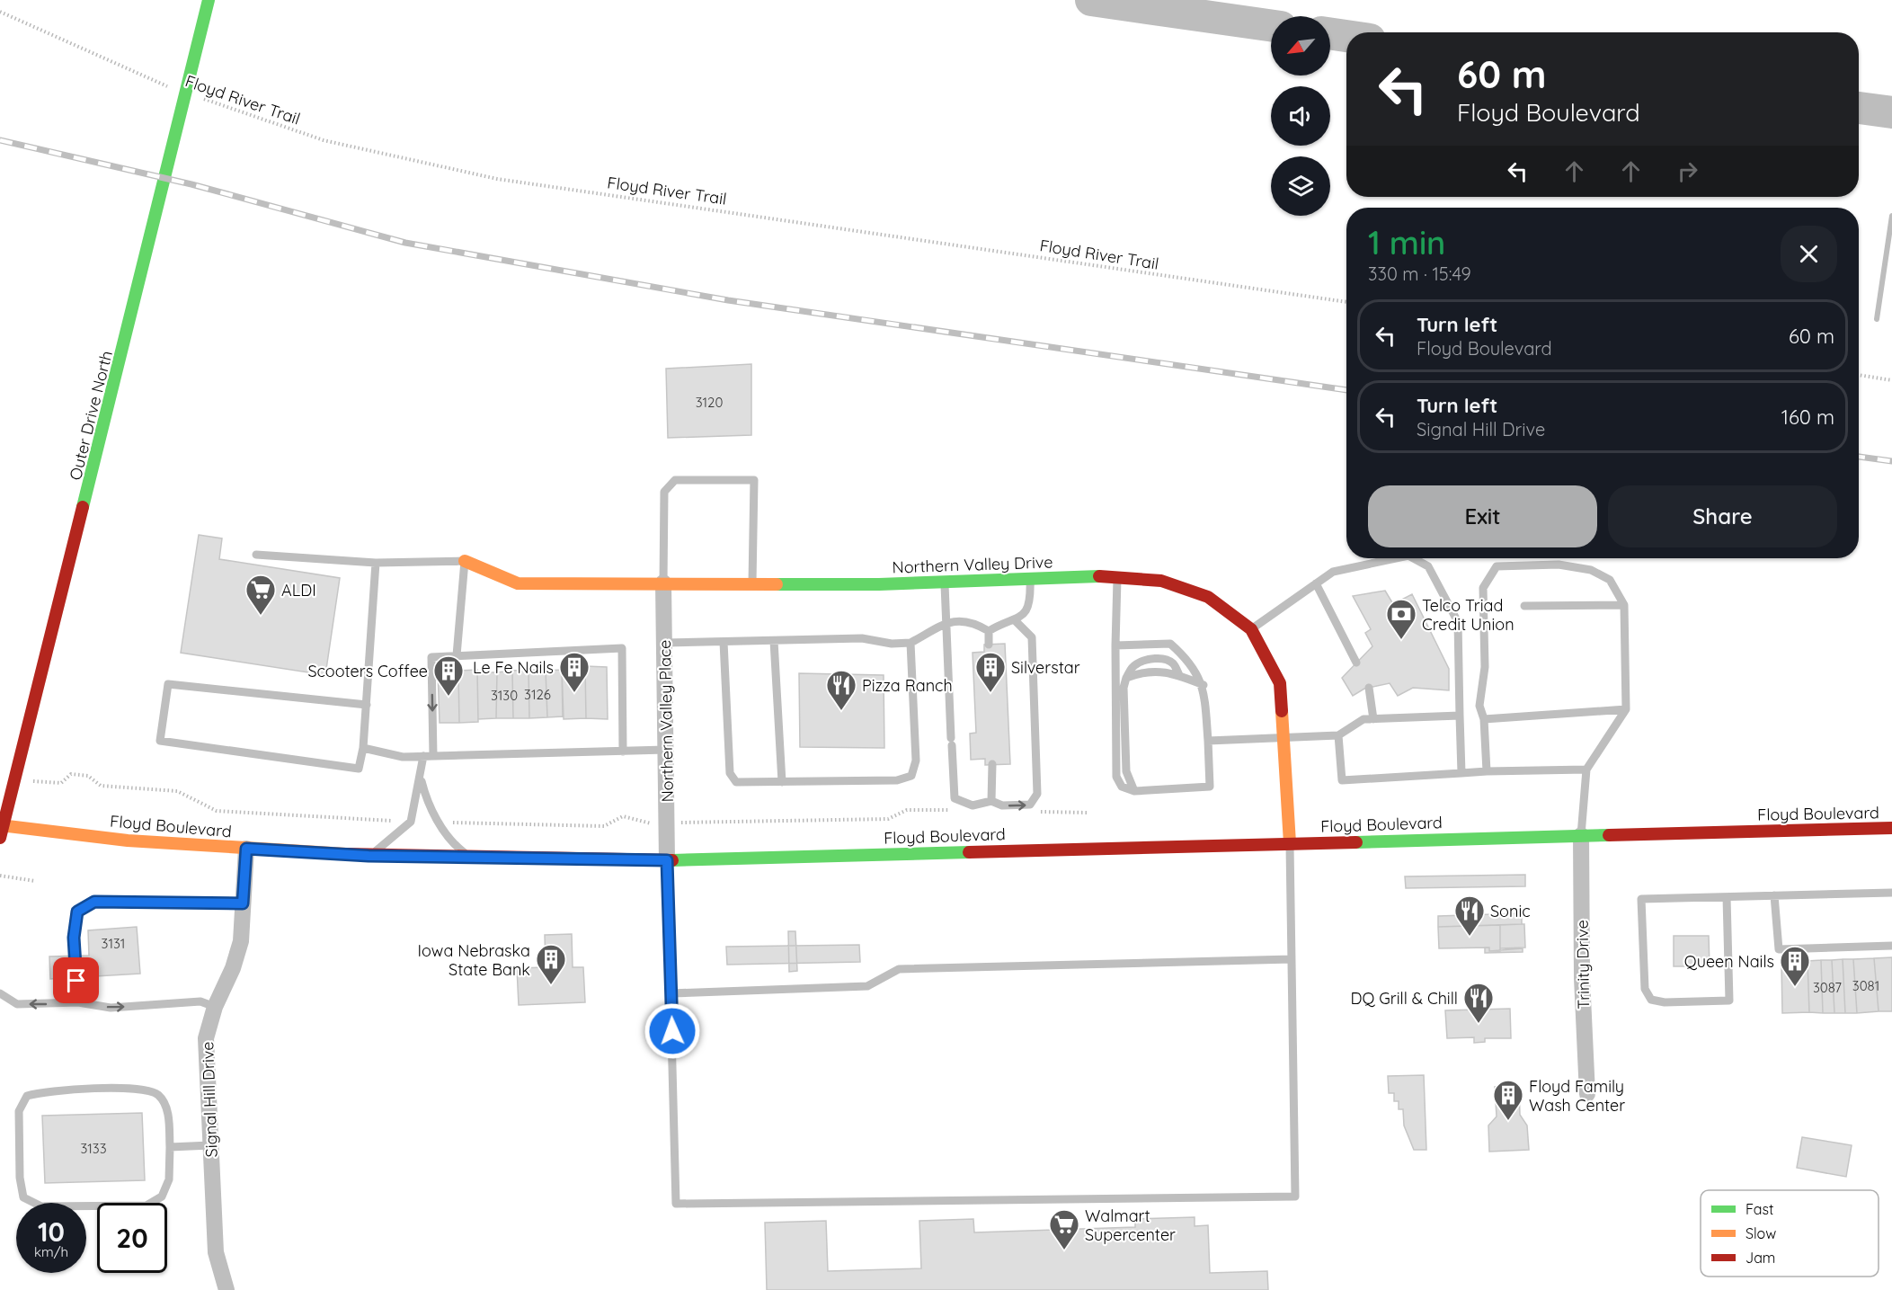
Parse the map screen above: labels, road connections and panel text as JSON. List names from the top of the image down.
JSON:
{
  "streets": {
    "main road": ["Outer Drive North", "Northern Valley Drive", "Floyd Boulevard"],
    "street": ["Northern Valley Place", "Trinity Drive", "Signal Hill Drive"],
    "path": ["Floyd River Trail"]
  },
  "crossings": [
    ["Outer Drive North", "Floyd Boulevard"],
    ["Northern Valley Drive", "Northern Valley Place"],
    ["Northern Valley Drive", "Floyd Boulevard"],
    ["Northern Valley Place", "Floyd Boulevard"],
    ["Floyd Boulevard", "Trinity Drive"],
    ["Floyd Boulevard", "Signal Hill Drive"]
  ],
  "places": {
    "supermarket": ["ALDI", "Walmart Supercenter"],
    "bank": ["Telco Triad Credit Union"],
    "building": [
      "Le Fe Nails",
      "Silverstar",
      "Scooters Coffee",
      "Iowa Nebraska State Bank",
      "Queen Nails",
      "Floyd Family Wash Center"
    ],
    "restaurant": ["Pizza Ranch", "Sonic", "DQ Grill & Chill"]
  },
  "house_numbers": [
    "3120",
    "3126",
    "3130",
    "3131",
    "3081",
    "3087",
    "3133"
  ],
  "legend": ["Fast", "Slow", "Jam"],
  "north": "bottom left",
  "page": {
    "turn": ["60 m", "Floyd Boulevard"],
    "heading": ["1 min", "330 m · 15:49"],
    "list": [
      {
        "name": "Turn left",
        "note": "Floyd Boulevard",
        "value": "60 m"
      },
      {
        "name": "Turn left",
        "note": "Signal Hill Drive",
        "value": "160 m"
      }
    ],
    "buttons": ["Exit", "Share"],
    "speed": "10 km/h",
    "limit": "20"
  }
}
